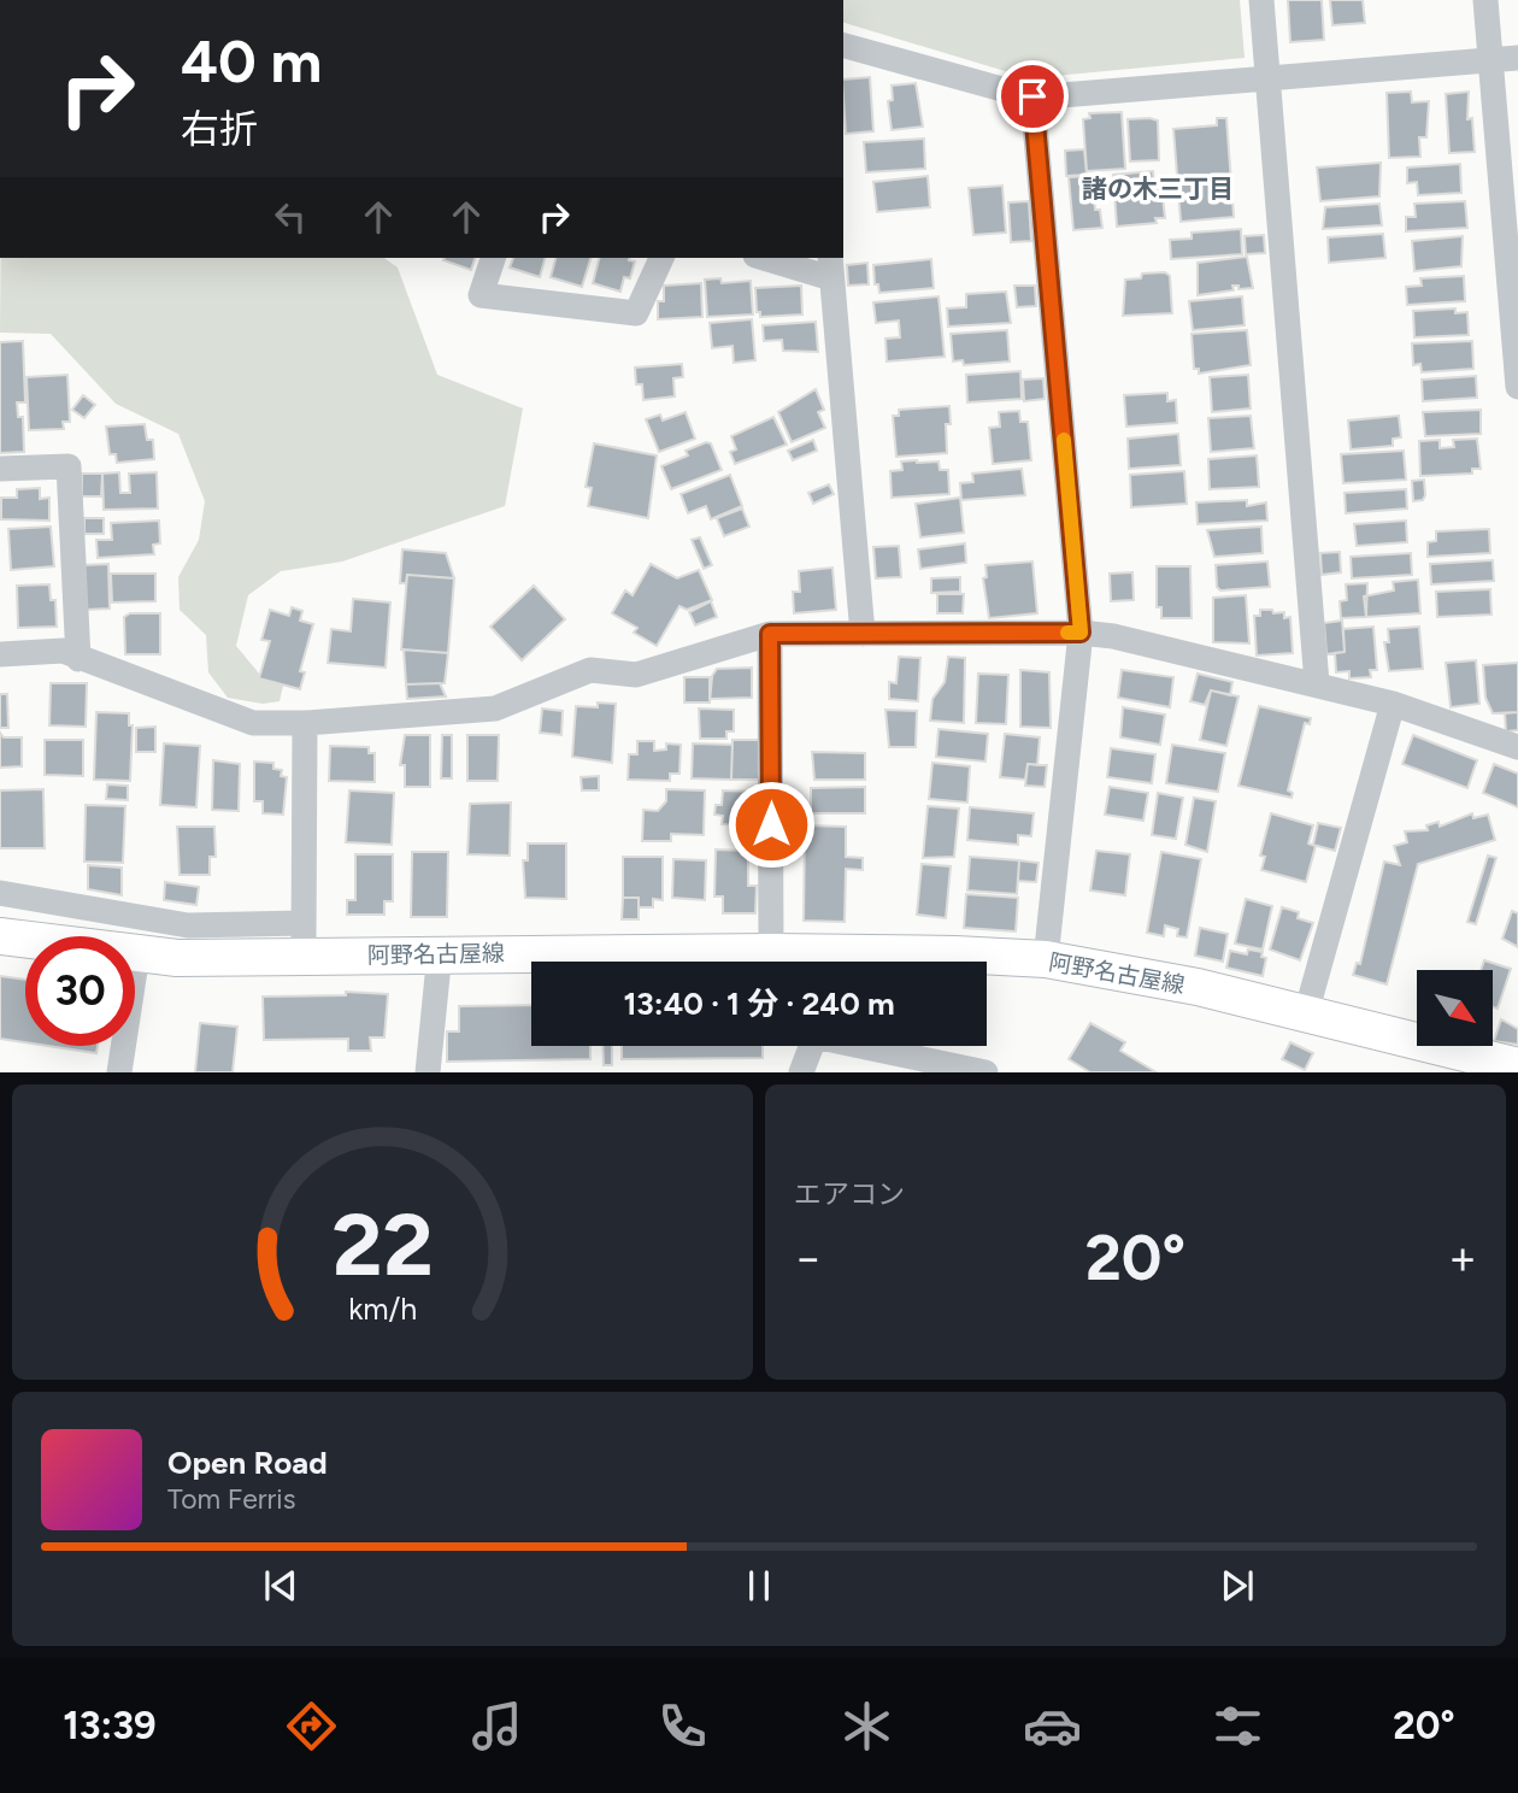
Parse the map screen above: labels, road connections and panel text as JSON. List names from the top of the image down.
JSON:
{
  "streets": {
    "main road": ["阿野名古屋線"]
  },
  "districts": ["諸の木三丁目"],
  "north": "bottom right",
  "page": {
    "turn": ["40 m", "右折"],
    "limit": "30",
    "trip": "13:40 · 1 分 · 240 m",
    "tile": "エアコン",
    "heat": ["−", "20°", "+"],
    "song": ["Open Road", "Tom Ferris"],
    "tabs": ["13:39", "20°"],
    "gauge": ["22", "km/h"]
  }
}
